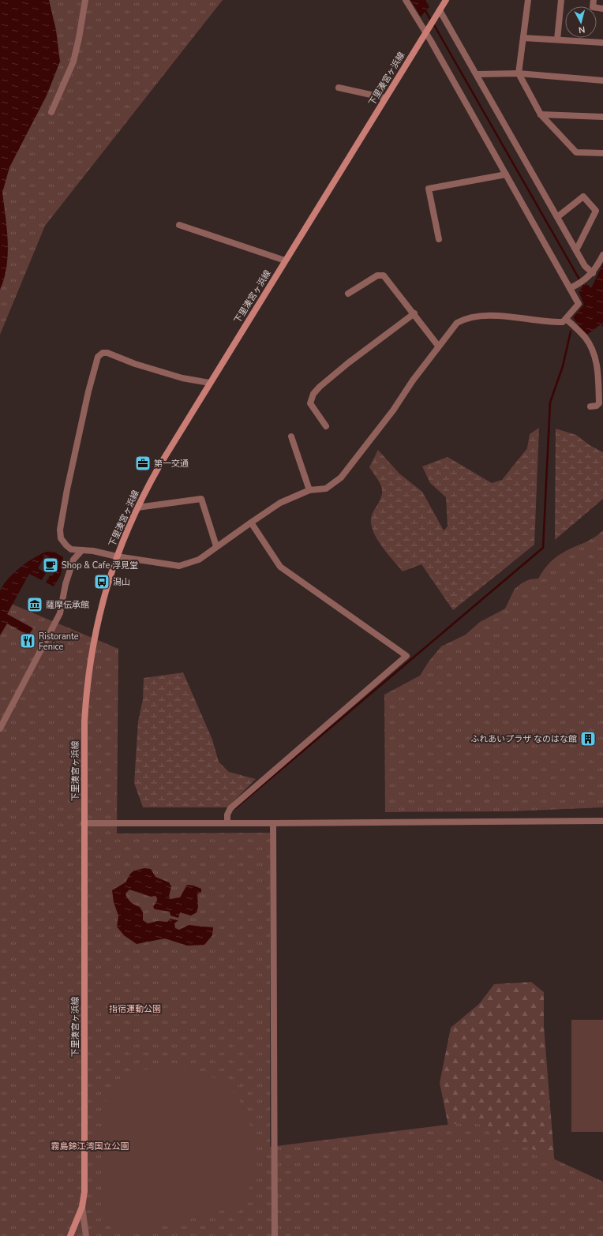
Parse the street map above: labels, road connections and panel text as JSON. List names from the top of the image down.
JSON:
{
  "streets": {
    "main road": ["下里湊宮ヶ浜線"]
  },
  "parks": ["指宿運動公園", "霧島錦江湾国立公園"],
  "places": {
    "office": ["第一交通"],
    "cafe": ["Shop & Cafe 浮見堂"],
    "bus stop": ["潟山"],
    "museum": ["薩摩伝承館"],
    "restaurant": ["Ristorante Fenice"],
    "building": ["ふれあいプラザ なのはな館"]
  },
  "north": "bottom"
}
